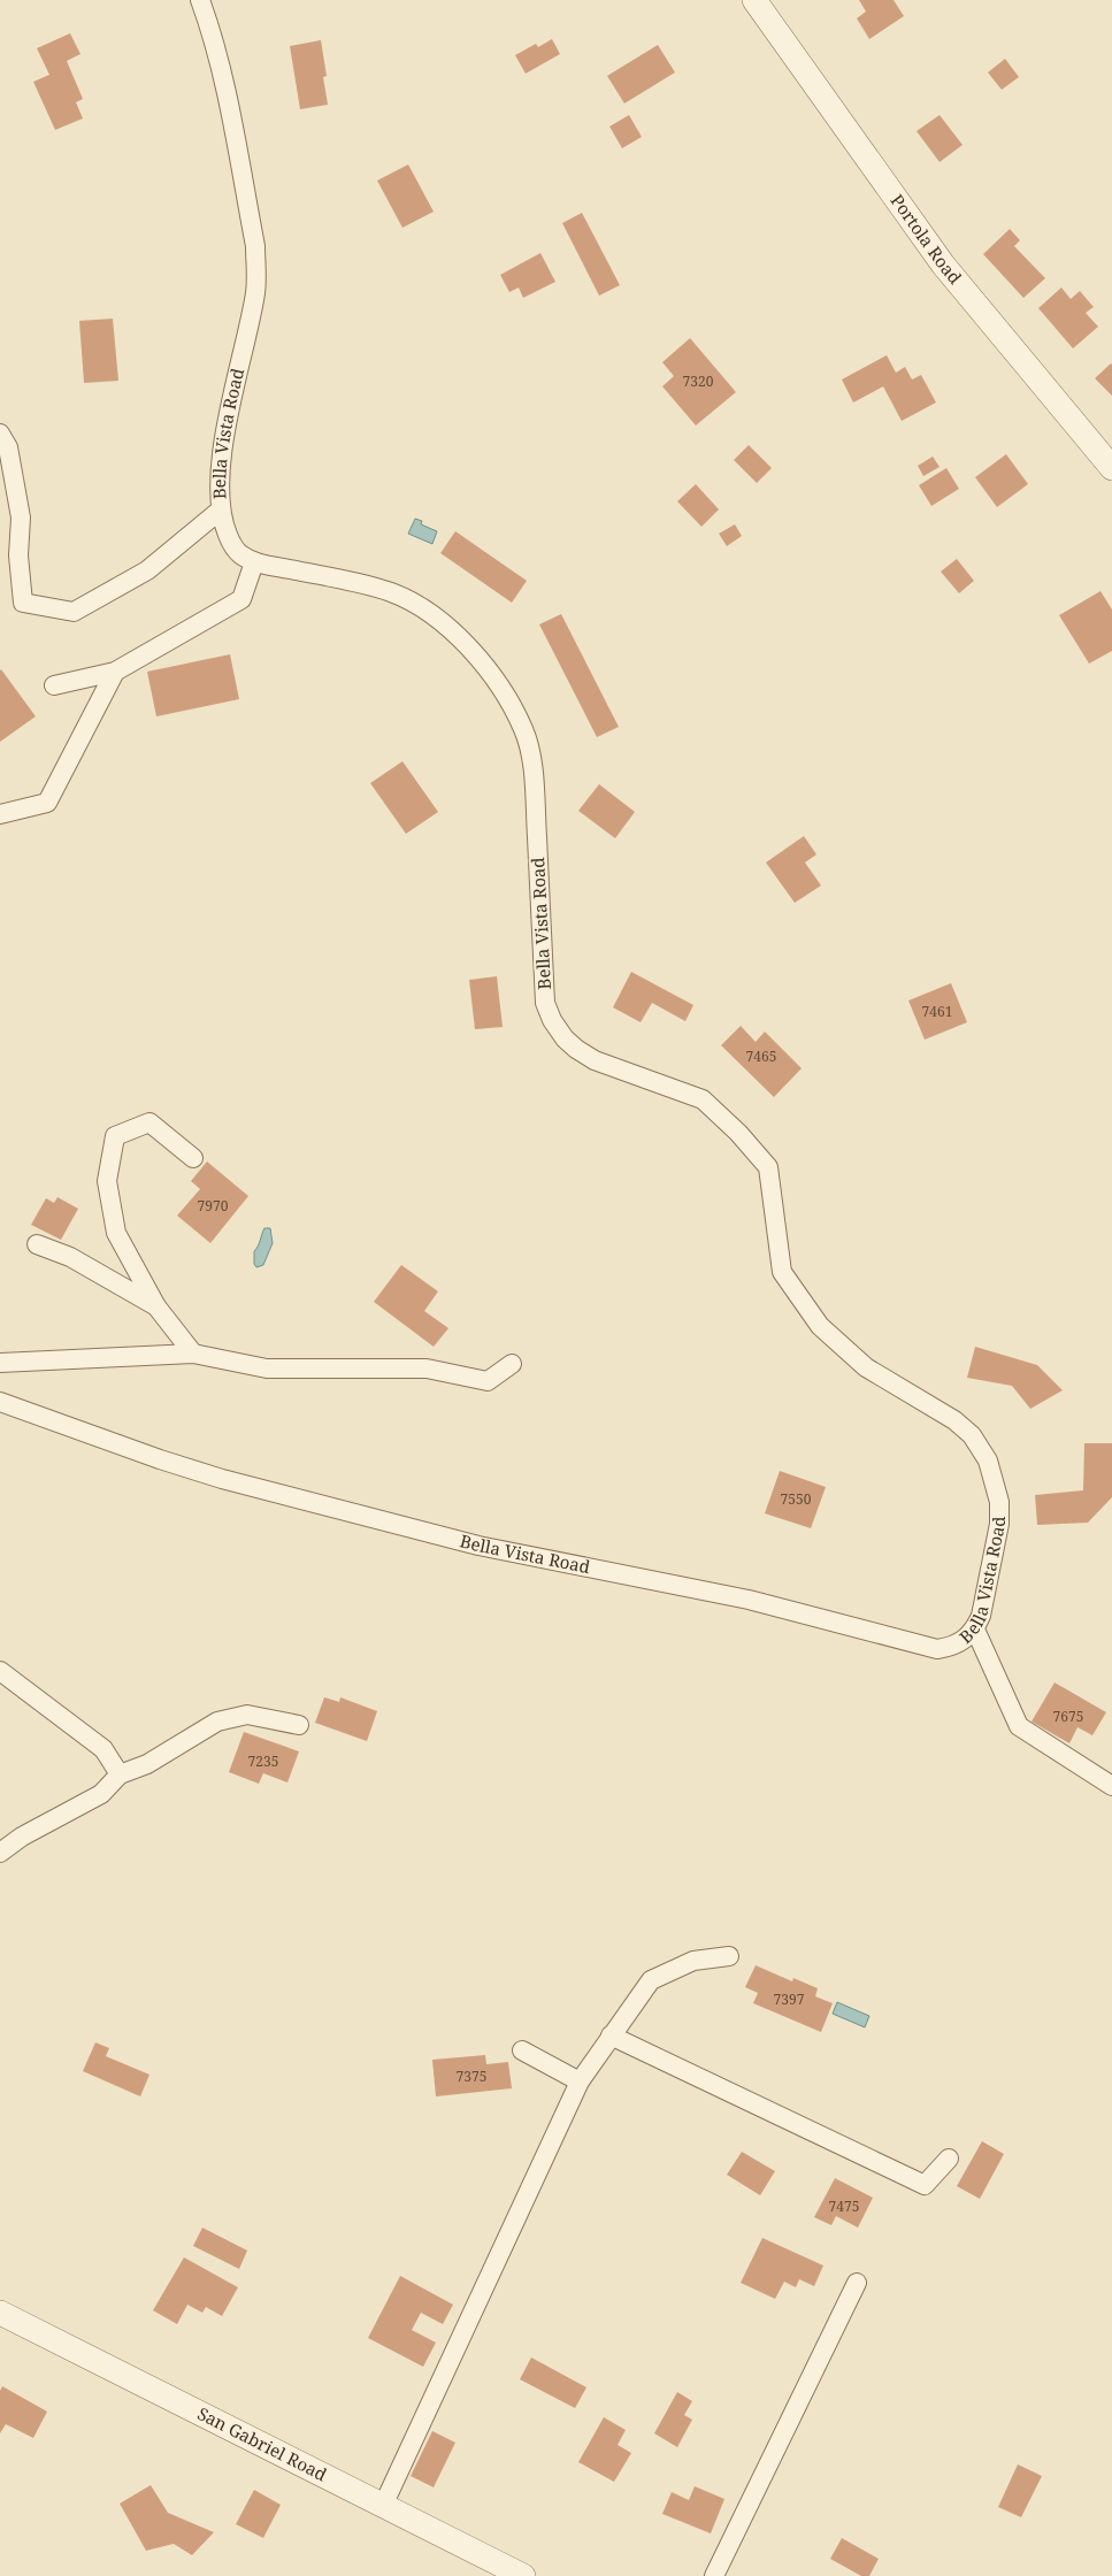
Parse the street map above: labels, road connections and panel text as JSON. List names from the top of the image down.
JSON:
{
  "streets": {
    "street": ["Portola Road", "Bella Vista Road", "San Gabriel Road"]
  },
  "house_numbers": [
    "7320",
    "7461",
    "7465",
    "7970",
    "7550",
    "7675",
    "7235",
    "7397",
    "7375",
    "7475"
  ]
}
